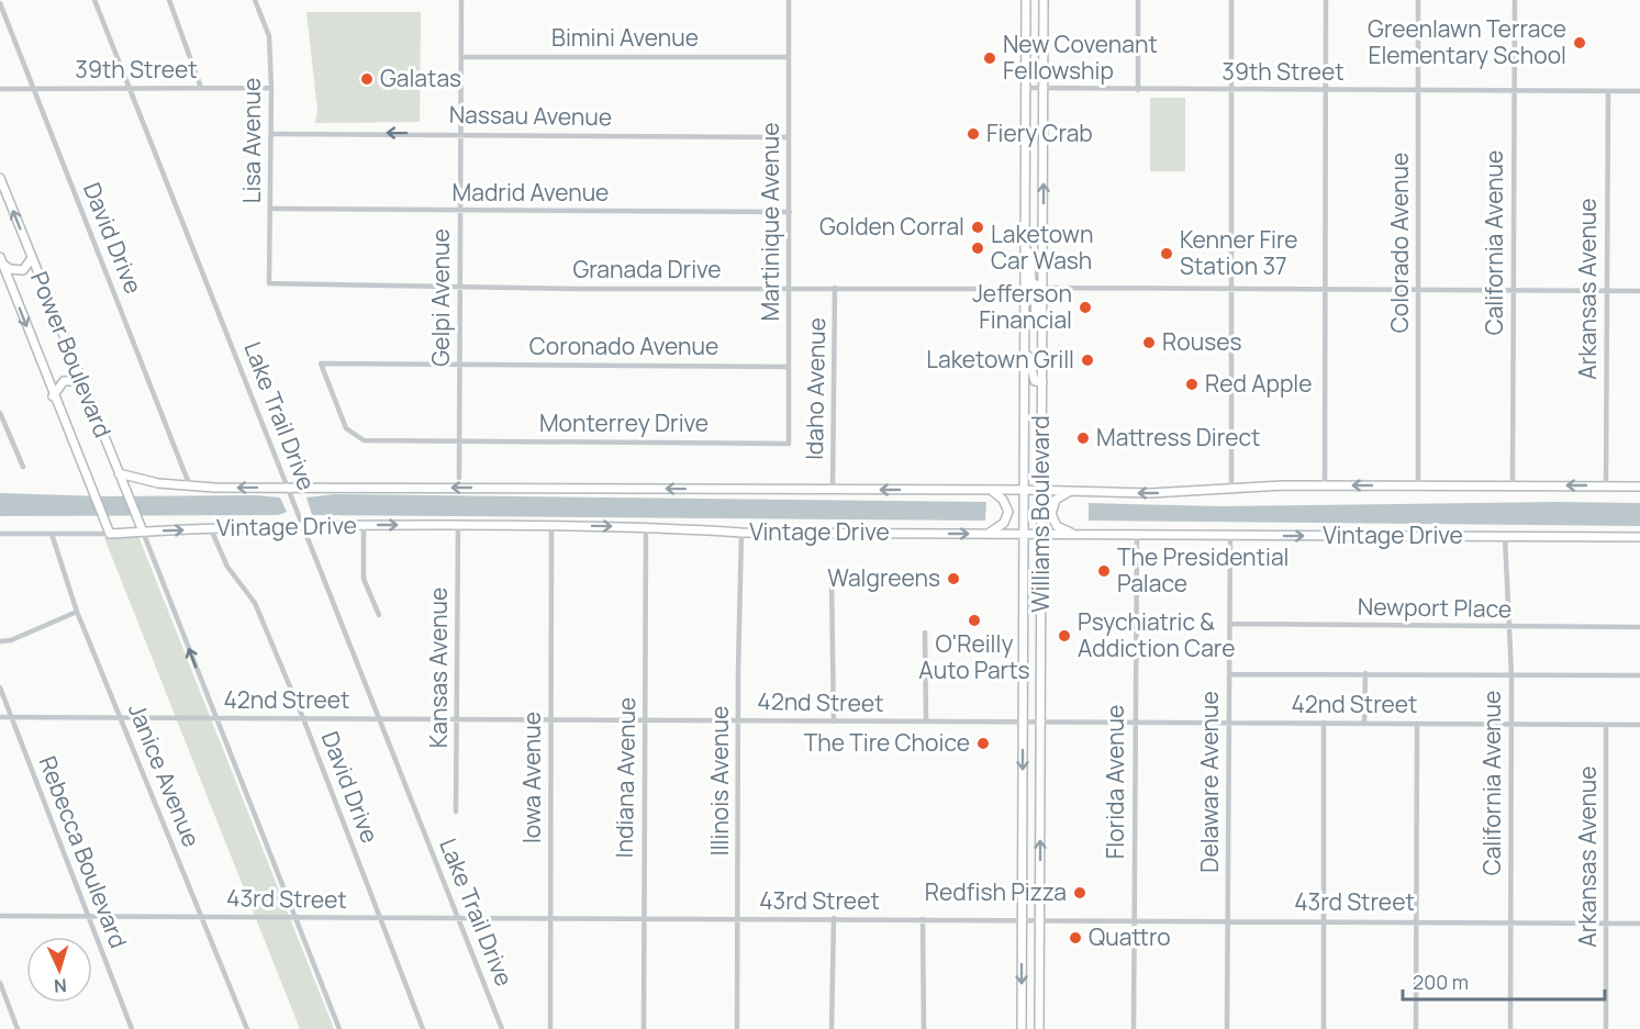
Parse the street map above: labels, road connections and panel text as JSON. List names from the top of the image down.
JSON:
{
  "streets": {
    "street": [
      "Bimini Avenue",
      "39th Street",
      "Nassau Avenue",
      "Lisa Avenue",
      "Madrid Avenue",
      "Martinique Avenue",
      "David Drive",
      "Colorado Avenue",
      "California Avenue",
      "Granada Drive",
      "Arkansas Avenue",
      "Gelpi Avenue",
      "Coronado Avenue",
      "Power Boulevard",
      "Idaho Avenue",
      "Lake Trail Drive",
      "Monterrey Drive",
      "Williams Boulevard",
      "Vintage Drive",
      "Newport Place",
      "Kansas Avenue",
      "42nd Street",
      "Janice Avenue",
      "Iowa Avenue",
      "Indiana Avenue",
      "Illinois Avenue",
      "Florida Avenue",
      "Delaware Avenue",
      "Rebecca Boulevard",
      "43rd Street"
    ]
  },
  "crossings": [
    ["Bimini Avenue", "Martinique Avenue"],
    ["Bimini Avenue", "Gelpi Avenue"],
    ["39th Street", "Lisa Avenue"],
    ["39th Street", "David Drive"],
    ["39th Street", "Colorado Avenue"],
    ["39th Street", "California Avenue"],
    ["39th Street", "Arkansas Avenue"],
    ["39th Street", "Lake Trail Drive"],
    ["39th Street", "Williams Boulevard"],
    ["Nassau Avenue", "Lisa Avenue"],
    ["Nassau Avenue", "Martinique Avenue"],
    ["Nassau Avenue", "Gelpi Avenue"],
    ["Lisa Avenue", "Madrid Avenue"],
    ["Lisa Avenue", "Granada Drive"],
    ["Madrid Avenue", "Martinique Avenue"],
    ["Madrid Avenue", "Gelpi Avenue"],
    ["Martinique Avenue", "Granada Drive"],
    ["Martinique Avenue", "Coronado Avenue"],
    ["Martinique Avenue", "Monterrey Drive"],
    ["David Drive", "Vintage Drive"],
    ["David Drive", "42nd Street"],
    ["David Drive", "43rd Street"],
    ["Colorado Avenue", "Vintage Drive"],
    ["California Avenue", "Vintage Drive"],
    ["California Avenue", "Newport Place"],
    ["California Avenue", "42nd Street"],
    ["California Avenue", "43rd Street"],
    ["Granada Drive", "Gelpi Avenue"],
    ["Granada Drive", "Idaho Avenue"],
    ["Granada Drive", "Williams Boulevard"],
    ["Arkansas Avenue", "Vintage Drive"],
    ["Arkansas Avenue", "42nd Street"],
    ["Arkansas Avenue", "43rd Street"],
    ["Gelpi Avenue", "Coronado Avenue"],
    ["Gelpi Avenue", "Monterrey Drive"],
    ["Coronado Avenue", "Monterrey Drive"],
    ["Power Boulevard", "Vintage Drive"],
    ["Idaho Avenue", "Vintage Drive"],
    ["Lake Trail Drive", "Vintage Drive"],
    ["Lake Trail Drive", "42nd Street"],
    ["Lake Trail Drive", "43rd Street"],
    ["Williams Boulevard", "Vintage Drive"],
    ["Williams Boulevard", "42nd Street"],
    ["Williams Boulevard", "43rd Street"],
    ["Vintage Drive", "Kansas Avenue"],
    ["Vintage Drive", "Janice Avenue"],
    ["Vintage Drive", "Iowa Avenue"],
    ["Vintage Drive", "Indiana Avenue"],
    ["Vintage Drive", "Illinois Avenue"],
    ["Vintage Drive", "Florida Avenue"],
    ["Vintage Drive", "Delaware Avenue"],
    ["Newport Place", "Delaware Avenue"],
    ["Kansas Avenue", "42nd Street"],
    ["42nd Street", "Janice Avenue"],
    ["42nd Street", "Iowa Avenue"],
    ["42nd Street", "Indiana Avenue"],
    ["42nd Street", "Illinois Avenue"],
    ["42nd Street", "Florida Avenue"],
    ["42nd Street", "Delaware Avenue"],
    ["42nd Street", "Rebecca Boulevard"],
    ["Janice Avenue", "43rd Street"],
    ["Iowa Avenue", "43rd Street"],
    ["Indiana Avenue", "43rd Street"],
    ["Illinois Avenue", "43rd Street"],
    ["Florida Avenue", "43rd Street"],
    ["Delaware Avenue", "43rd Street"],
    ["Rebecca Boulevard", "43rd Street"]
  ],
  "one_way": ["Nassau Avenue"],
  "places": [
    "Greenlawn Terrace Elementary School",
    "New Covenant Fellowship",
    "Galatas",
    "Fiery Crab",
    "Golden Corral",
    "Laketown Car Wash",
    "Kenner Fire Station 37",
    "Jefferson Financial",
    "Rouses",
    "Laketown Grill",
    "Red Apple",
    "Mattress Direct",
    "The Presidential Palace",
    "Walgreens",
    "O'Reilly Auto Parts",
    "Psychiatric & Addiction Care",
    "The Tire Choice",
    "Redfish Pizza",
    "Quattro"
  ],
  "scale_bar": "200 m",
  "north": "bottom"
}
